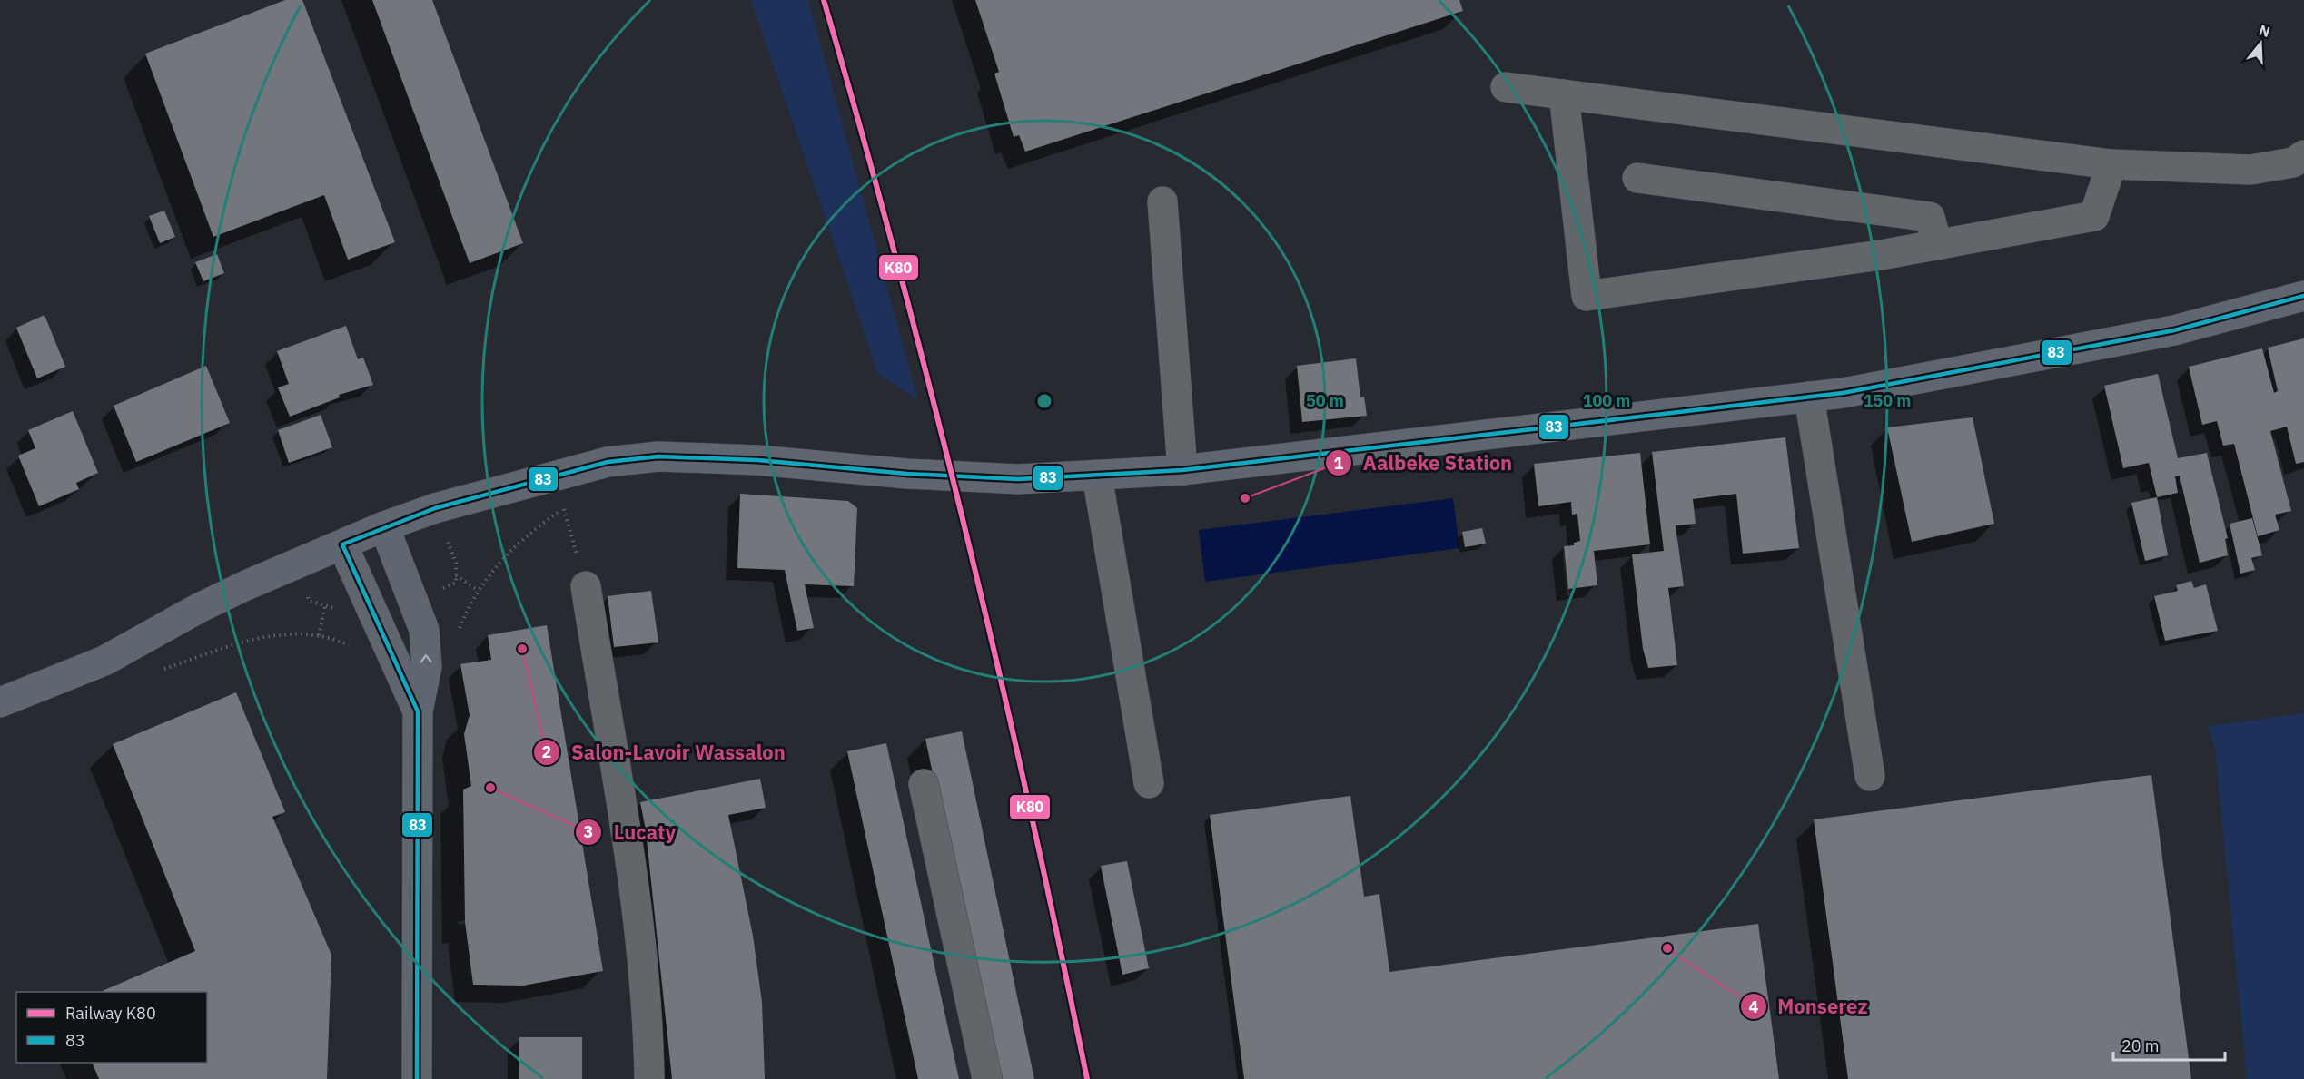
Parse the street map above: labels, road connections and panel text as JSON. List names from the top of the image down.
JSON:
{
  "places": [
    "Aalbeke Station",
    "Salon-Lavoir Wassalon",
    "Lucaty",
    "Monserez"
  ],
  "lines": ["rail line K80", "transit line 83"],
  "legend": ["Railway K80", "83"],
  "scale_bar": "20 m",
  "north": "top",
  "rings": ["50 m", "100 m", "150 m"]
}
